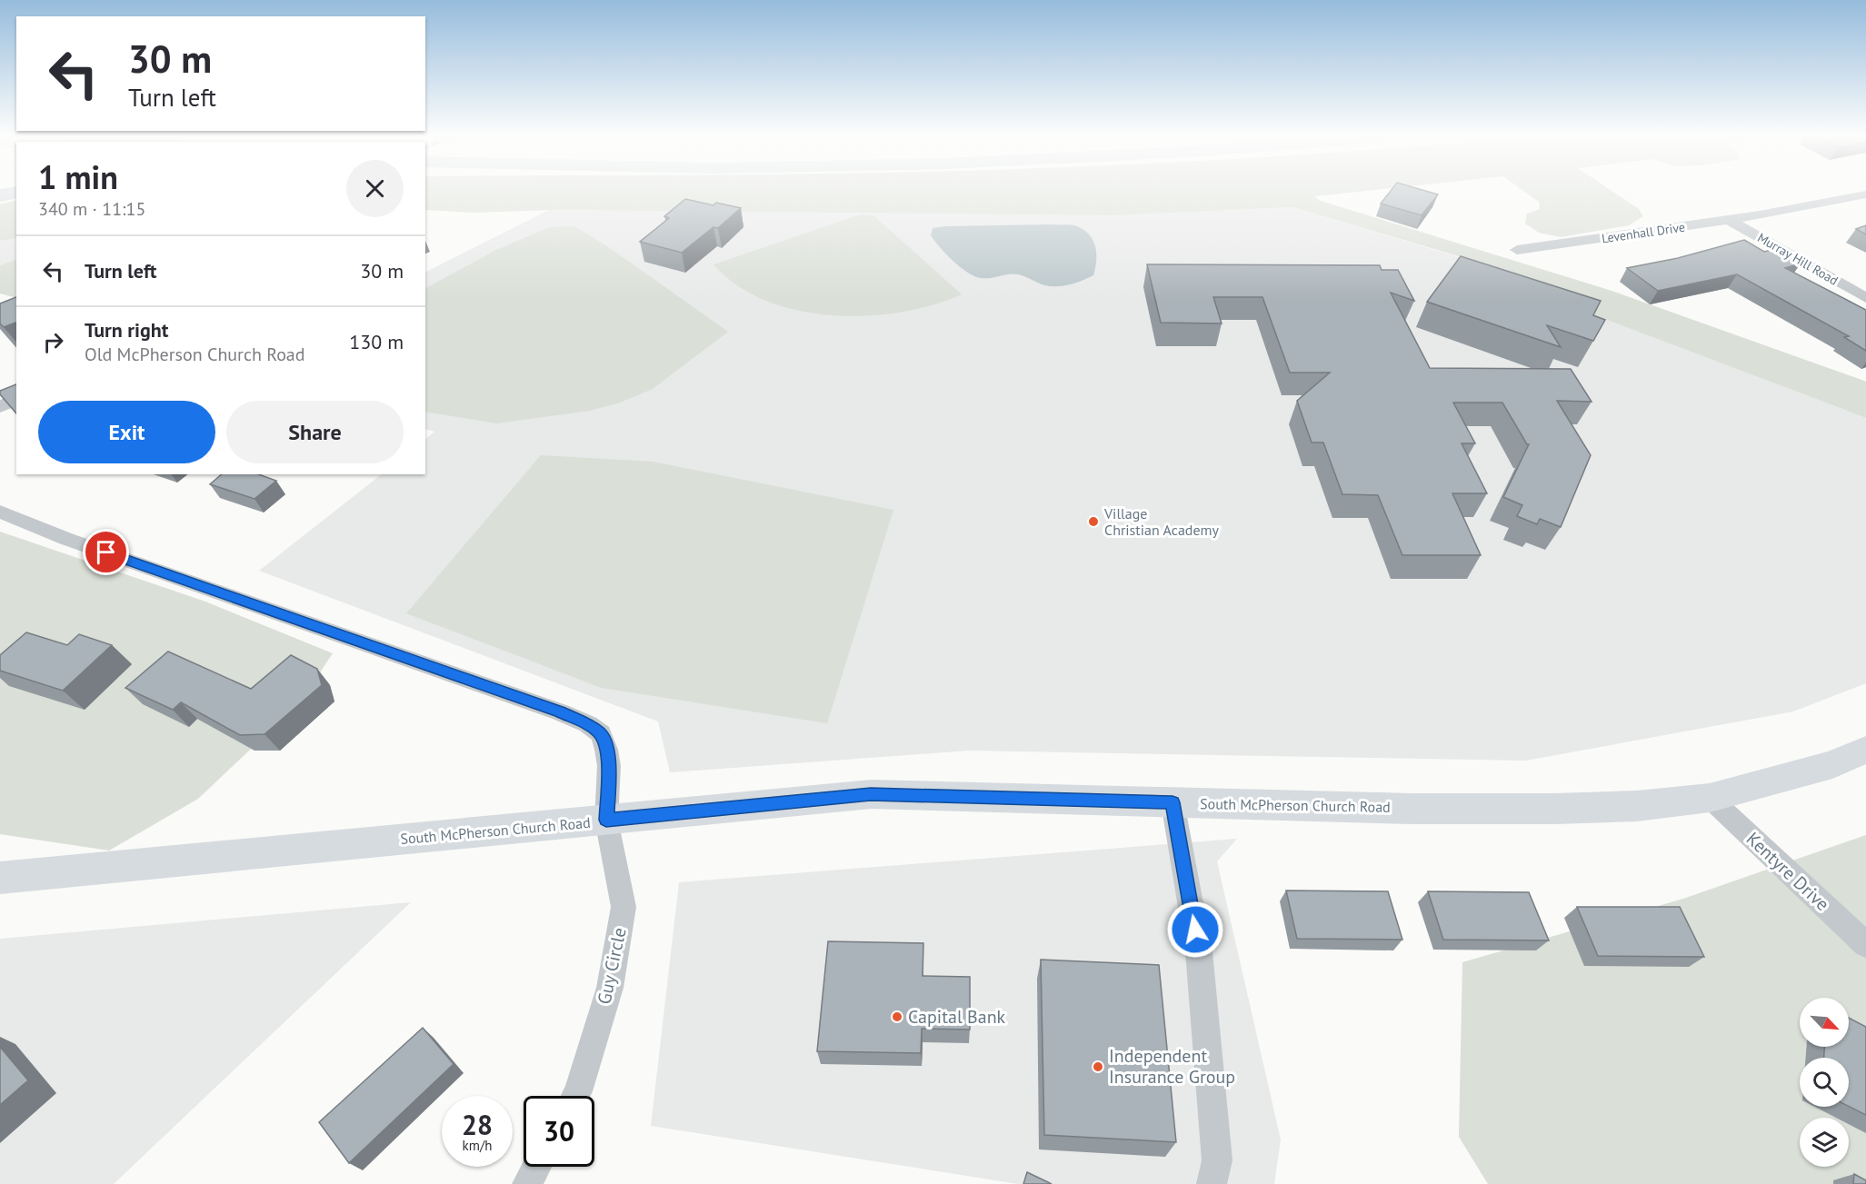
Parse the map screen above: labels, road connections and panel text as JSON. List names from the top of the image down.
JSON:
{
  "streets": {
    "main road": ["South McPherson Church Road"],
    "street": [
      "Levenhall Drive",
      "Murray Hill Road",
      "Kentyre Drive",
      "Guy Circle"
    ]
  },
  "crossings": [
    ["Levenhall Drive", "Murray Hill Road"],
    ["South McPherson Church Road", "Kentyre Drive"],
    ["South McPherson Church Road", "Guy Circle"]
  ],
  "places": ["Village Christian Academy", "Capital Bank", "Independent Insurance Group"],
  "north": "bottom right",
  "page": {
    "turn": ["30 m", "Turn left"],
    "heading": ["1 min", "340 m · 11:15"],
    "list": [
      {
        "name": "Turn left",
        "value": "30 m"
      },
      {
        "name": "Turn right",
        "note": "Old McPherson Church Road",
        "value": "130 m"
      }
    ],
    "buttons": ["Exit", "Share"],
    "speed": "28 km/h",
    "limit": "30"
  }
}
